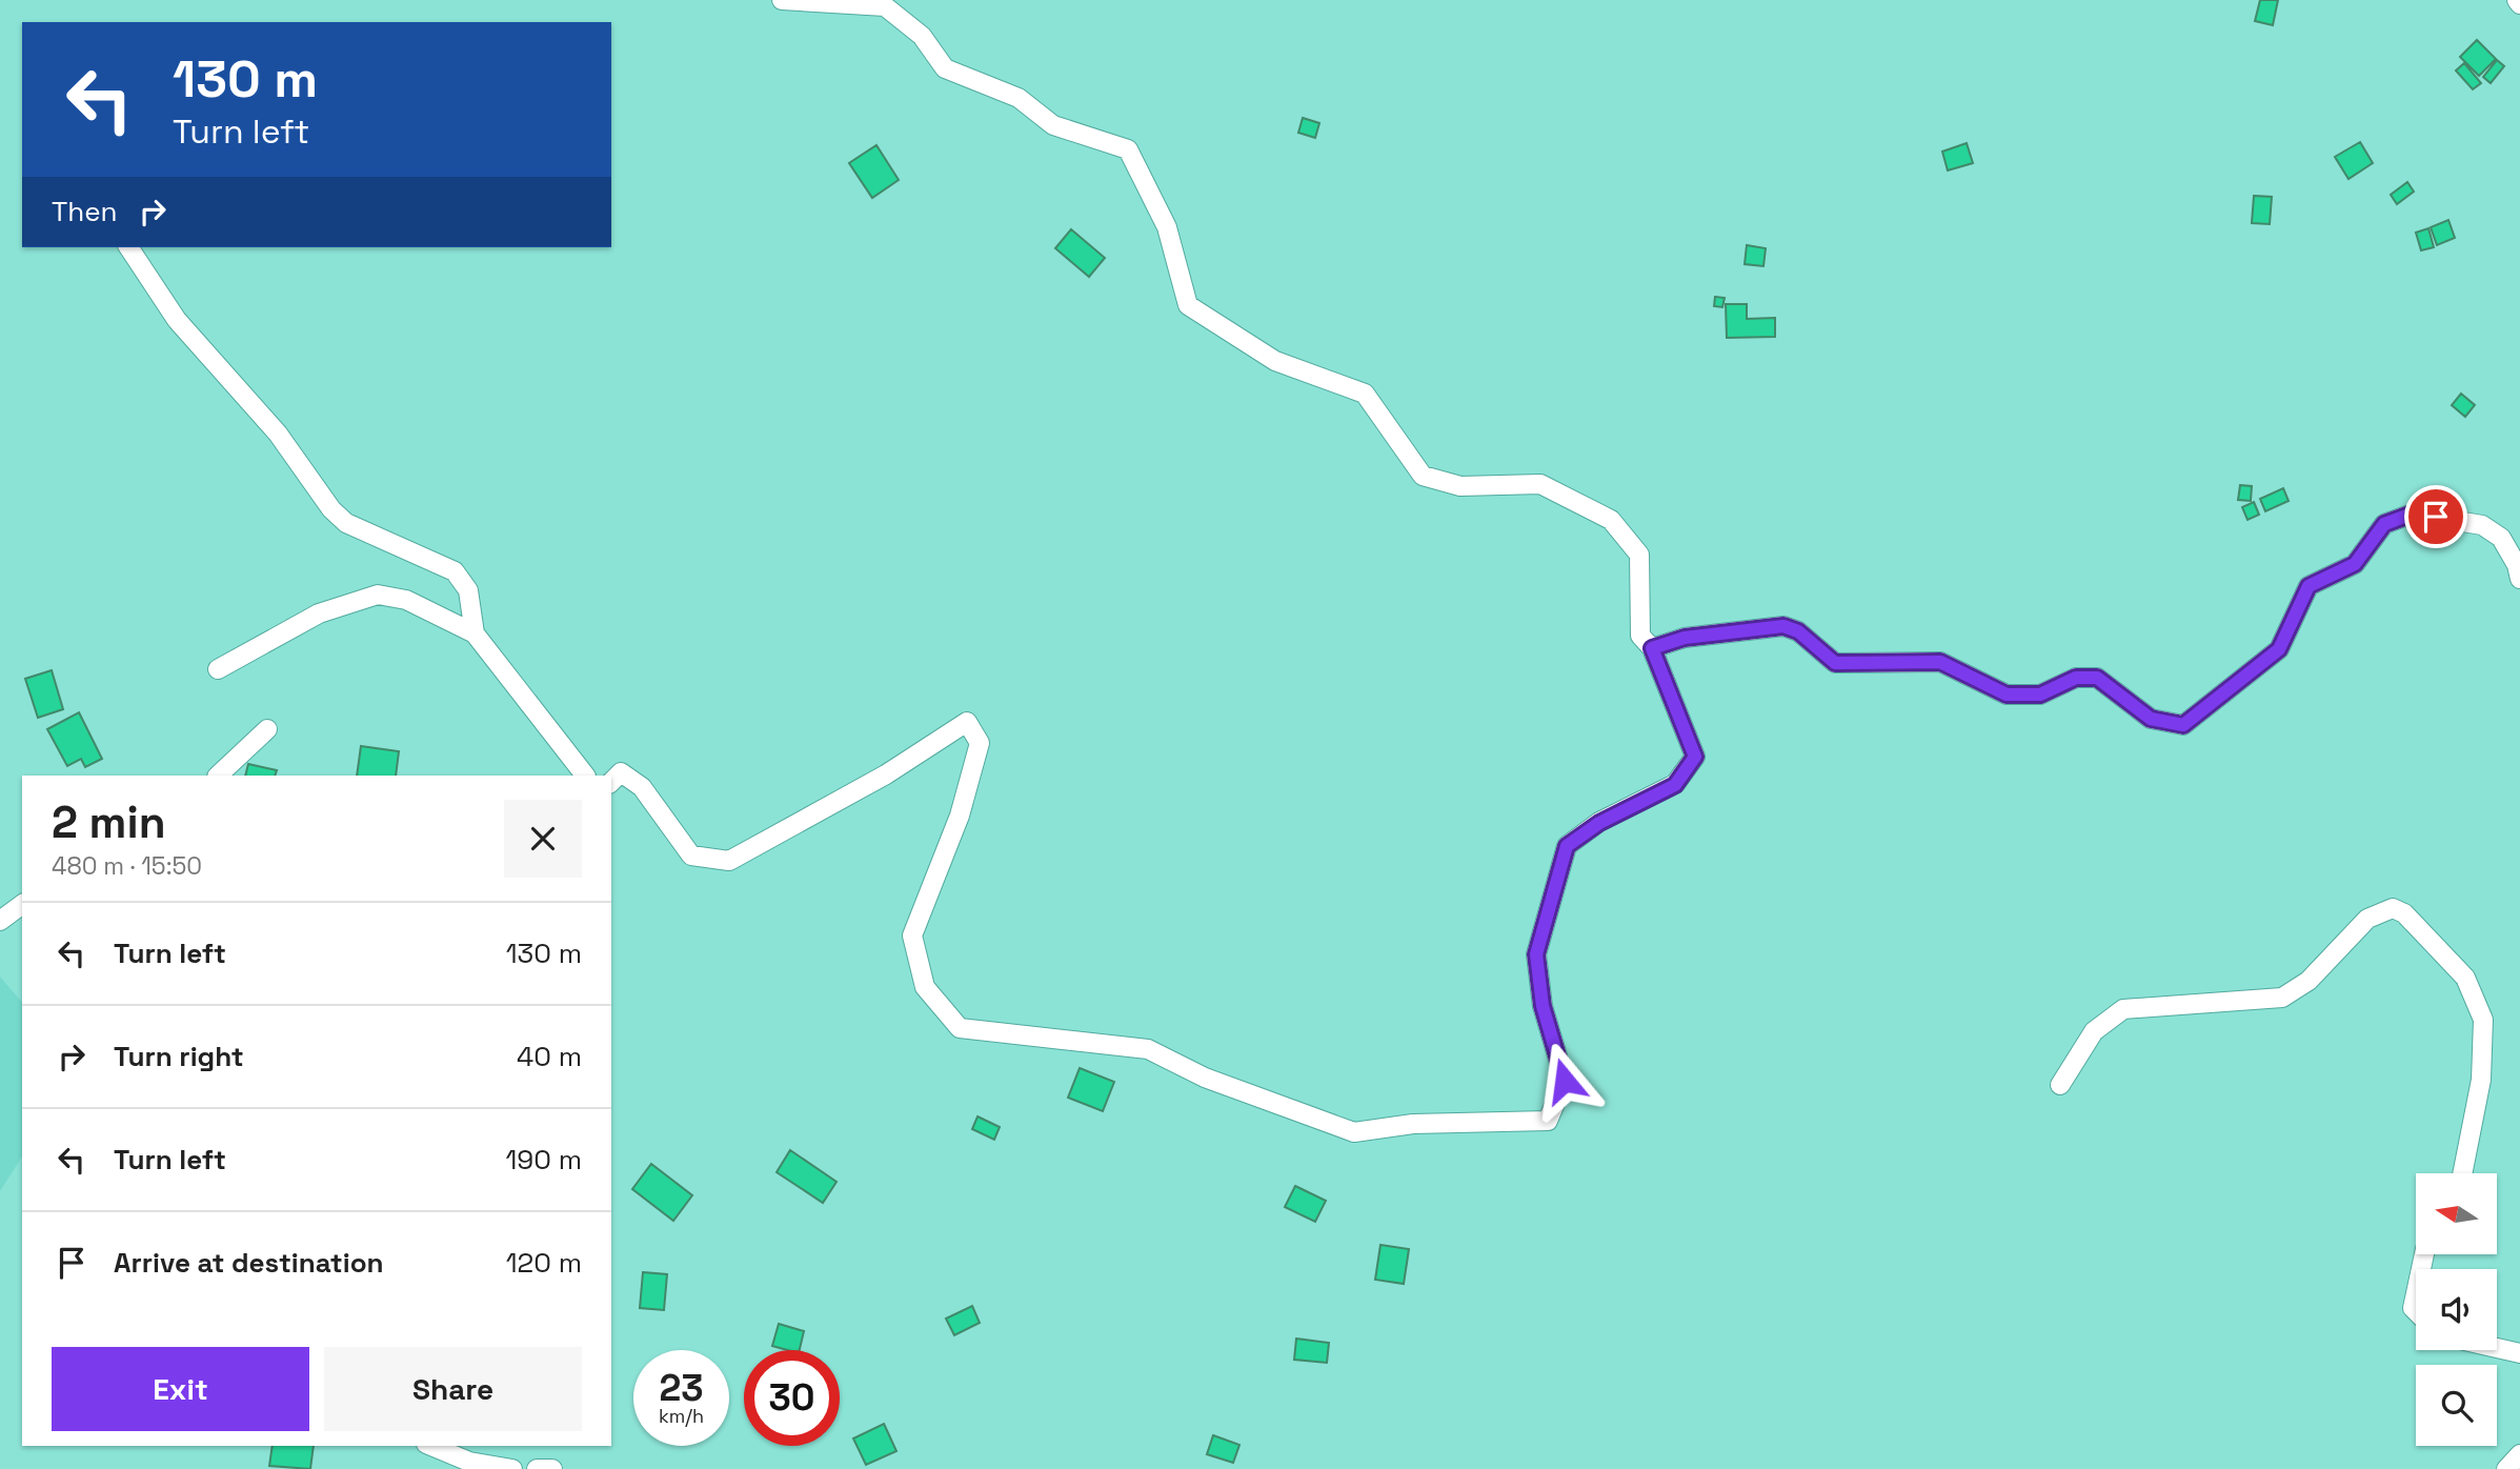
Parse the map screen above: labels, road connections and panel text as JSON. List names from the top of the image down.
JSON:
{
  "north": "left",
  "page": {
    "turn": ["130 m", "Turn left"],
    "then": "Then",
    "heading": ["2 min", "480 m · 15:50"],
    "list": [
      {
        "name": "Turn left",
        "value": "130 m"
      },
      {
        "name": "Turn right",
        "value": "40 m"
      },
      {
        "name": "Turn left",
        "value": "190 m"
      },
      {
        "name": "Arrive at destination",
        "value": "120 m"
      }
    ],
    "buttons": ["Exit", "Share"],
    "speed": "23 km/h",
    "limit": "30"
  }
}
